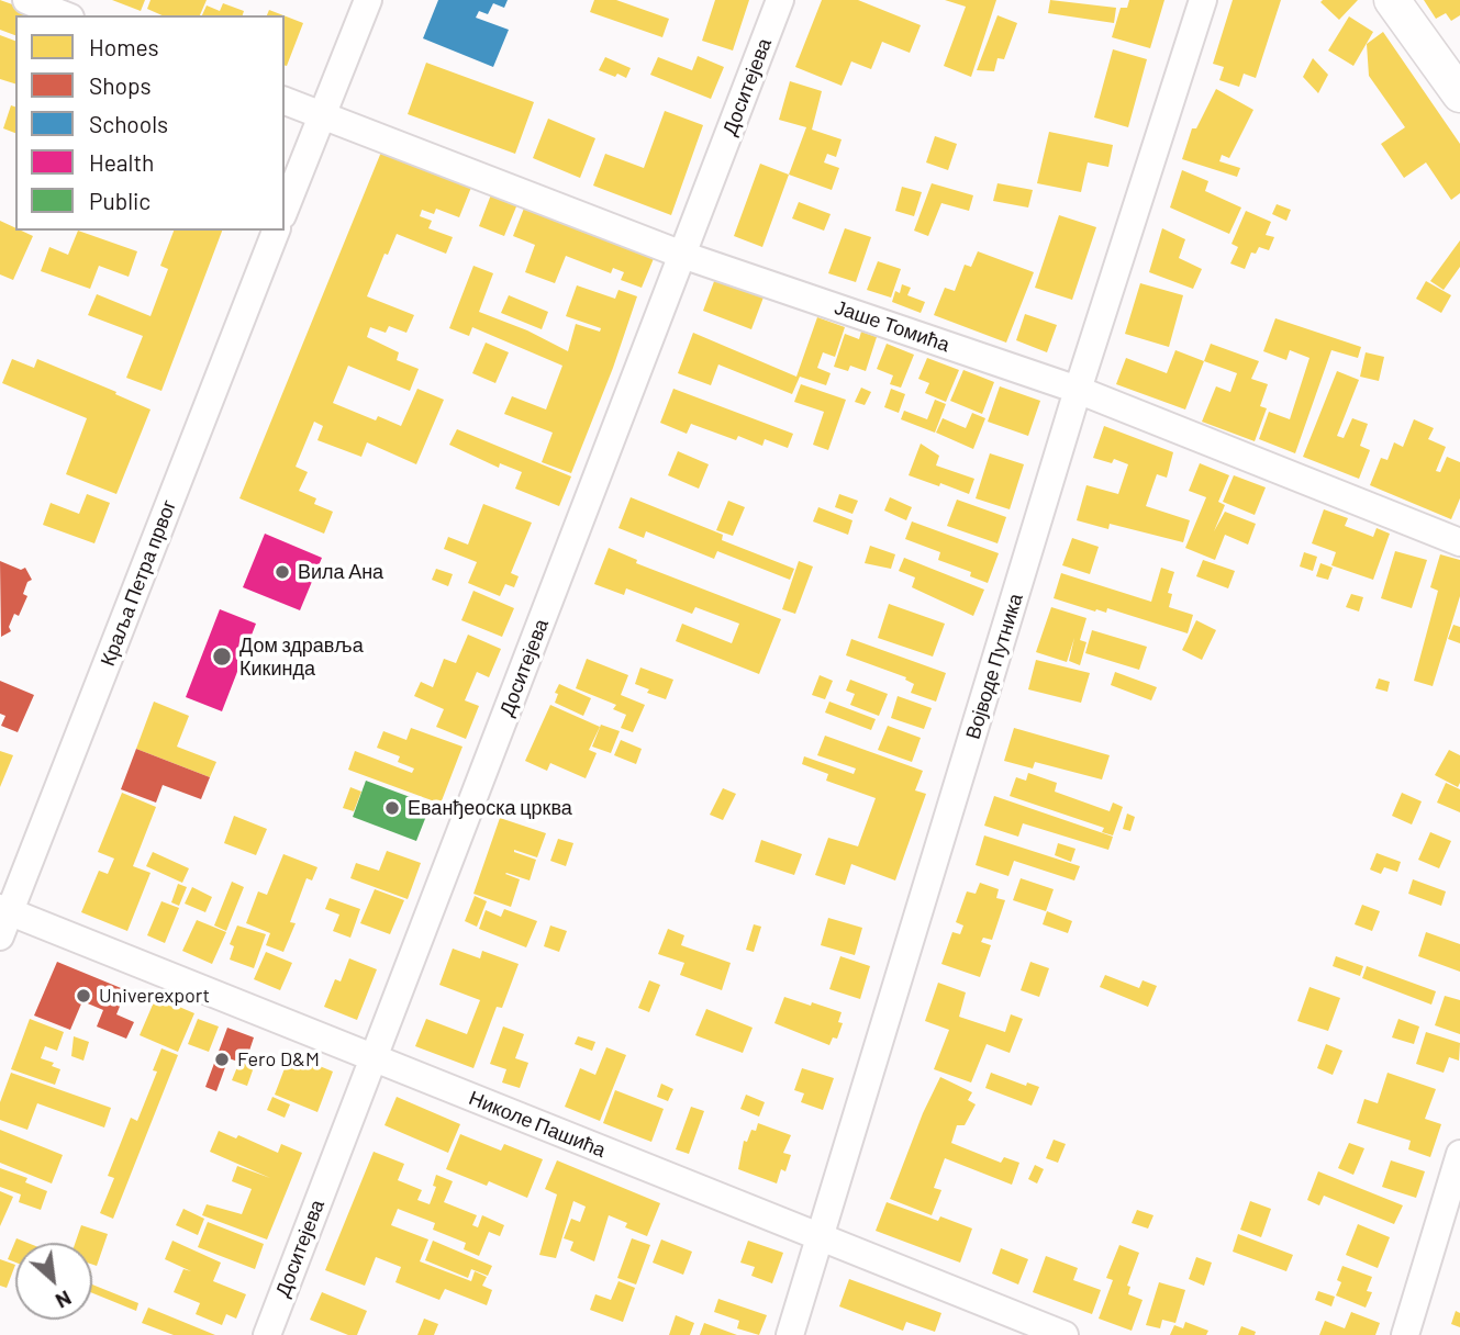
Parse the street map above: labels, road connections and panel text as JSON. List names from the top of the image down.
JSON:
{
  "streets": {
    "street": [
      "Доситејева",
      "Јаше Томића",
      "Краља Петра првог",
      "Војводе Путника",
      "Николе Пашића"
    ]
  },
  "crossings": [
    ["Доситејева", "Јаше Томића"],
    ["Доситејева", "Николе Пашића"],
    ["Јаше Томића", "Војводе Путника"],
    ["Краља Петра првог", "Николе Пашића"],
    ["Војводе Путника", "Николе Пашића"]
  ],
  "places": [
    "Вила Ана",
    "Дом здравља Кикинда",
    "Еванђеоска црква",
    "Univerexport",
    "Fero D&M"
  ],
  "legend": [
    "Homes",
    "Shops",
    "Schools",
    "Health",
    "Public"
  ],
  "north": "bottom right"
}
